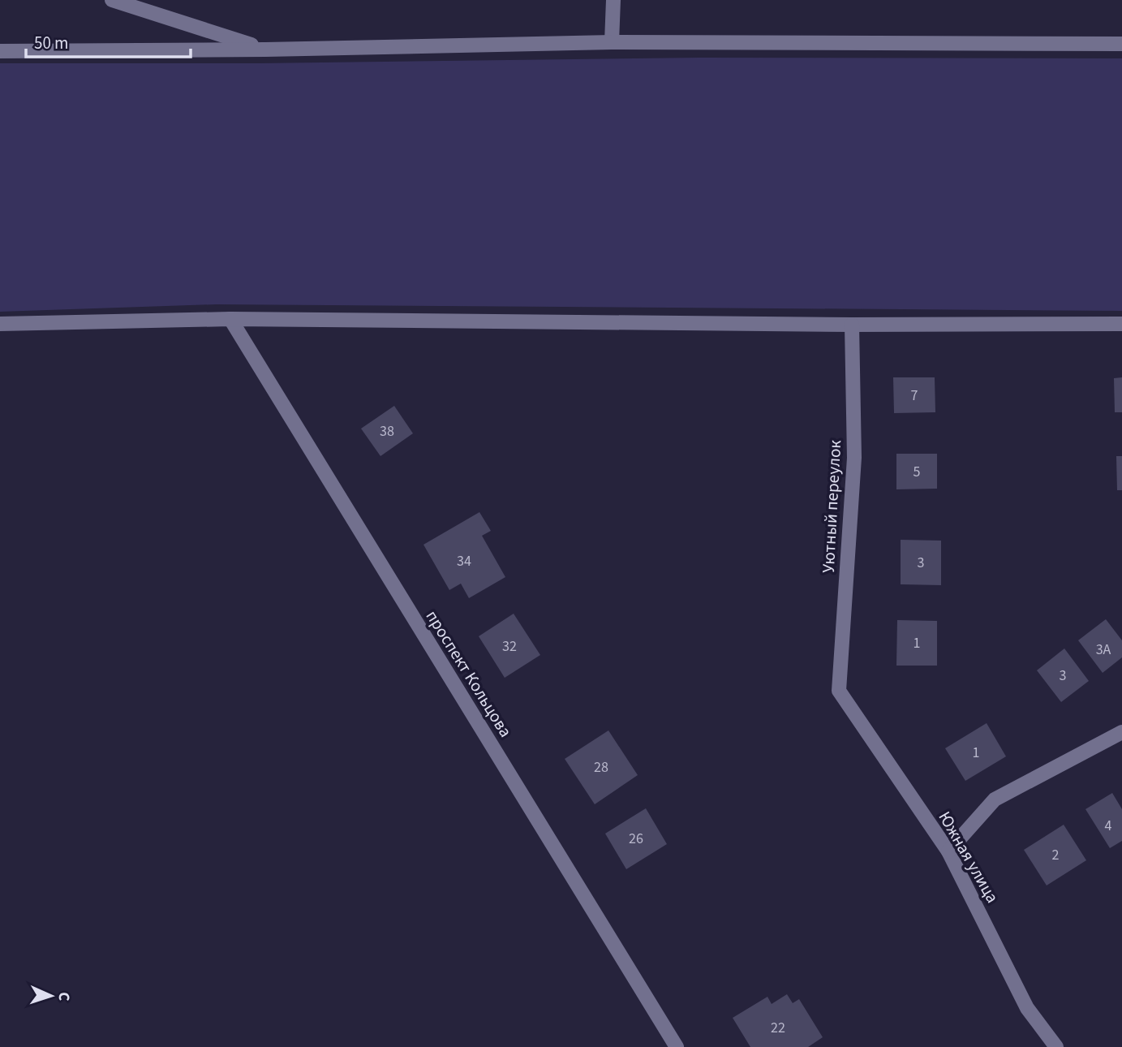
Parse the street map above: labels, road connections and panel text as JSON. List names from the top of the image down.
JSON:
{
  "streets": {
    "street": ["Уютный переулок", "проспект Кольцова", "Южная улица"]
  },
  "crossings": [
    ["Уютный переулок", "Южная улица"]
  ],
  "house_numbers": [
    "7",
    "38",
    "5",
    "34",
    "3",
    "1",
    "32",
    "3А",
    "3",
    "1",
    "28",
    "4",
    "26",
    "2",
    "22"
  ],
  "scale_bar": "50 m",
  "north": "right"
}
